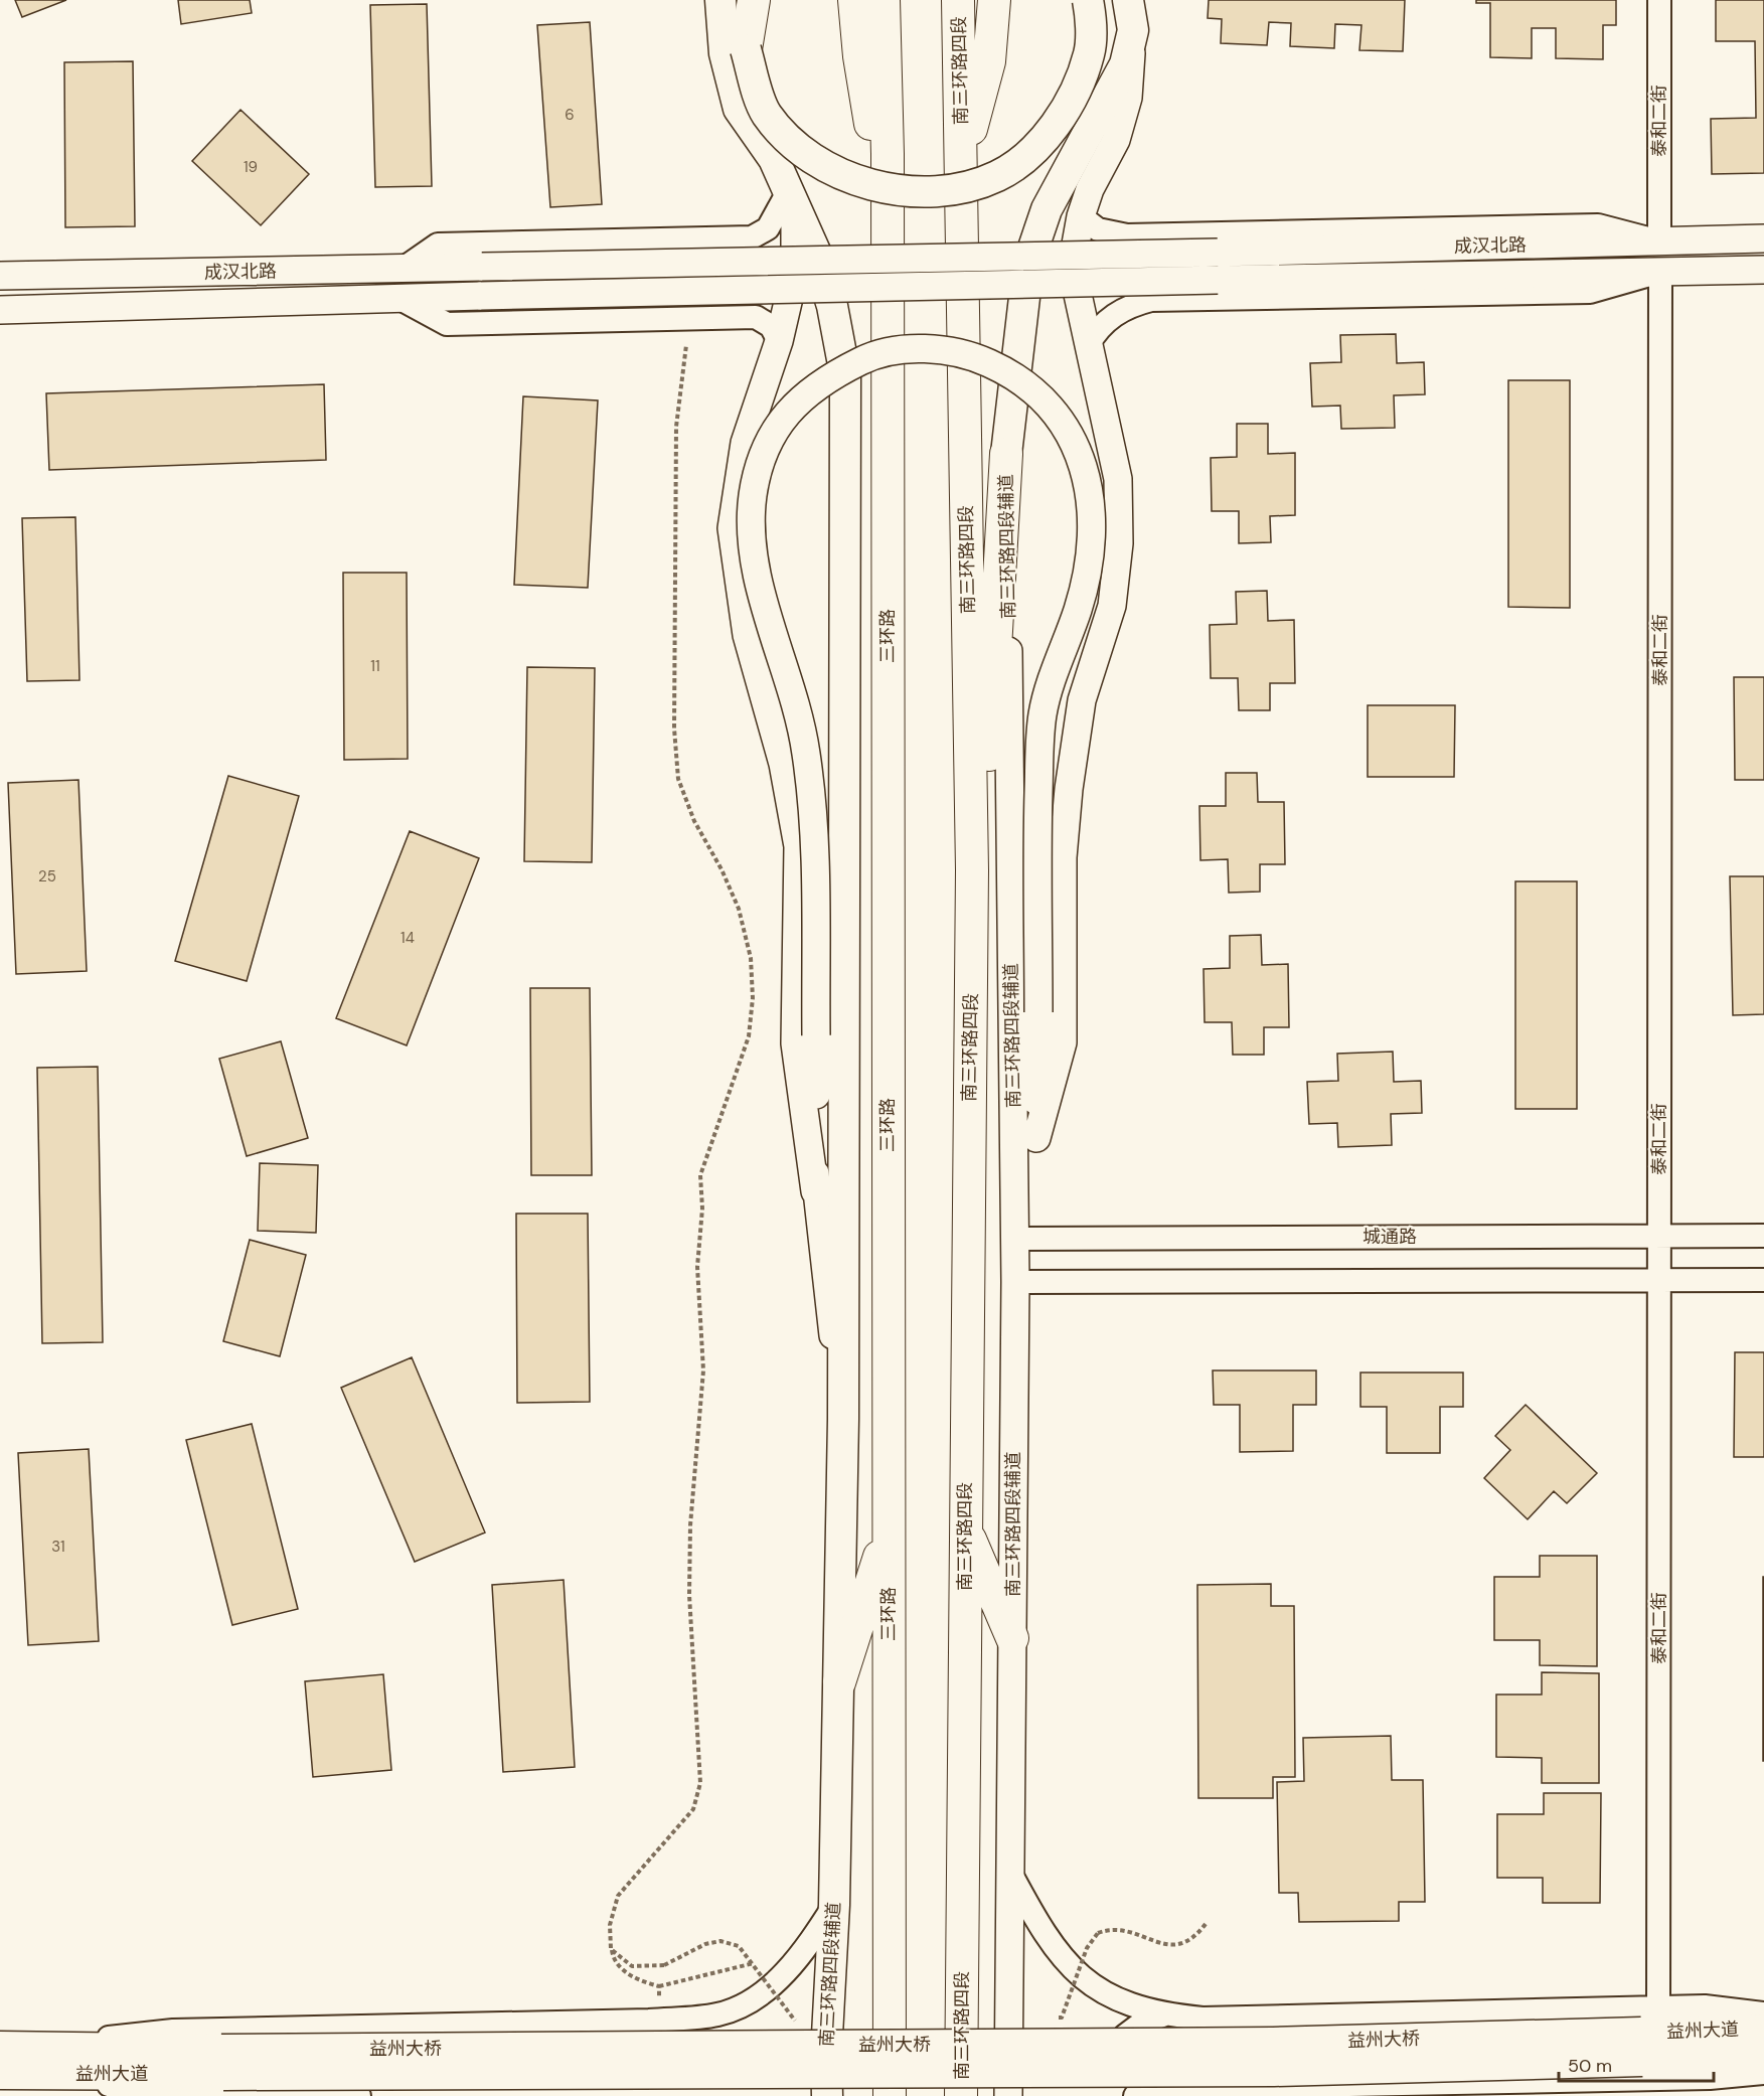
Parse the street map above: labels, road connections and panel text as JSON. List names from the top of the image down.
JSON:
{
  "streets": {
    "highway": ["南三环路四段", "三环路"],
    "main road": [
      "成汉北路",
      "南三环路四段辅道",
      "益州大道",
      "益州大桥"
    ],
    "street": ["泰和二街", "城通路"]
  },
  "crossings": [
    ["泰和二街", "成汉北路"],
    ["泰和二街", "城通路"],
    ["南三环路四段辅道", "城通路"],
    ["益州大道", "益州大桥"]
  ],
  "house_numbers": [
    "6",
    "19",
    "11",
    "25",
    "14",
    "31"
  ],
  "scale_bar": "50 m"
}
